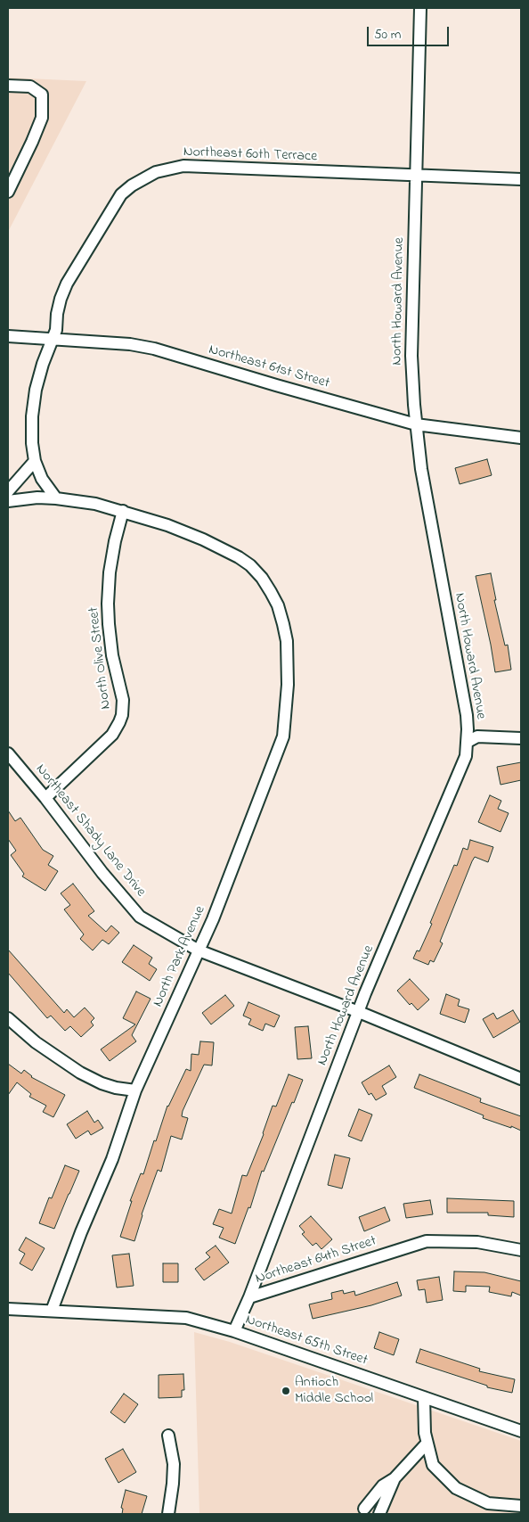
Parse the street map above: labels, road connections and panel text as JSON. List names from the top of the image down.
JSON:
{
  "streets": {
    "street": [
      "Northeast 60th Terrace",
      "North Howard Avenue",
      "Northeast 61st Street",
      "North Olive Street",
      "Northeast Shady Lane Drive",
      "North Park Avenue",
      "Northeast 64th Street",
      "Northeast 65th Street"
    ]
  },
  "crossings": [
    ["Northeast 60th Terrace", "North Howard Avenue"],
    ["Northeast 60th Terrace", "Northeast 61st Street"],
    ["North Howard Avenue", "Northeast 61st Street"],
    ["North Howard Avenue", "Northeast Shady Lane Drive"],
    ["North Howard Avenue", "Northeast 64th Street"],
    ["North Olive Street", "Northeast Shady Lane Drive"],
    ["North Olive Street", "North Park Avenue"],
    ["Northeast Shady Lane Drive", "North Park Avenue"],
    ["Northeast 64th Street", "Northeast 65th Street"]
  ],
  "places": ["Antioch Middle School"],
  "scale_bar": "50 m"
}
